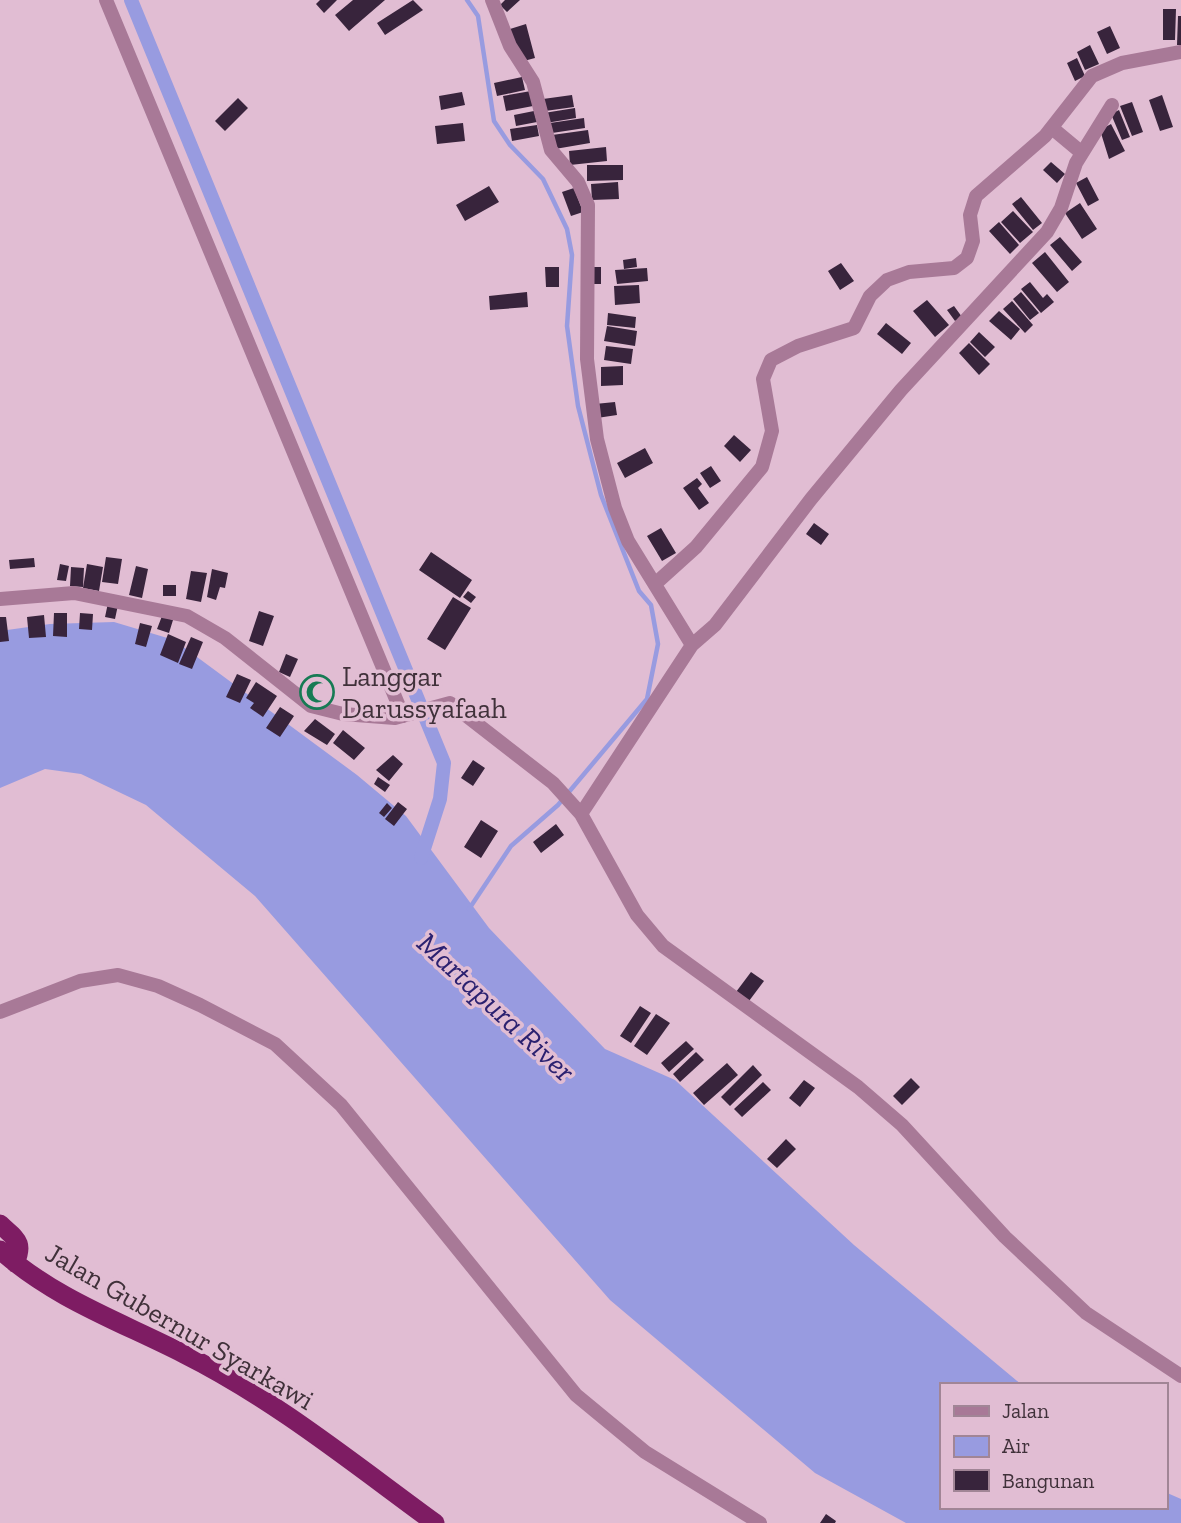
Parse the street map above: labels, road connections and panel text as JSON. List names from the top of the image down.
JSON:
{
  "streets": {
    "highway": ["Jalan Gubernur Syarkawi"]
  },
  "water": ["Martapura River"],
  "places": {
    "mosque": ["Langgar Darussyafaah"]
  },
  "legend": ["Jalan", "Air", "Bangunan"]
}
